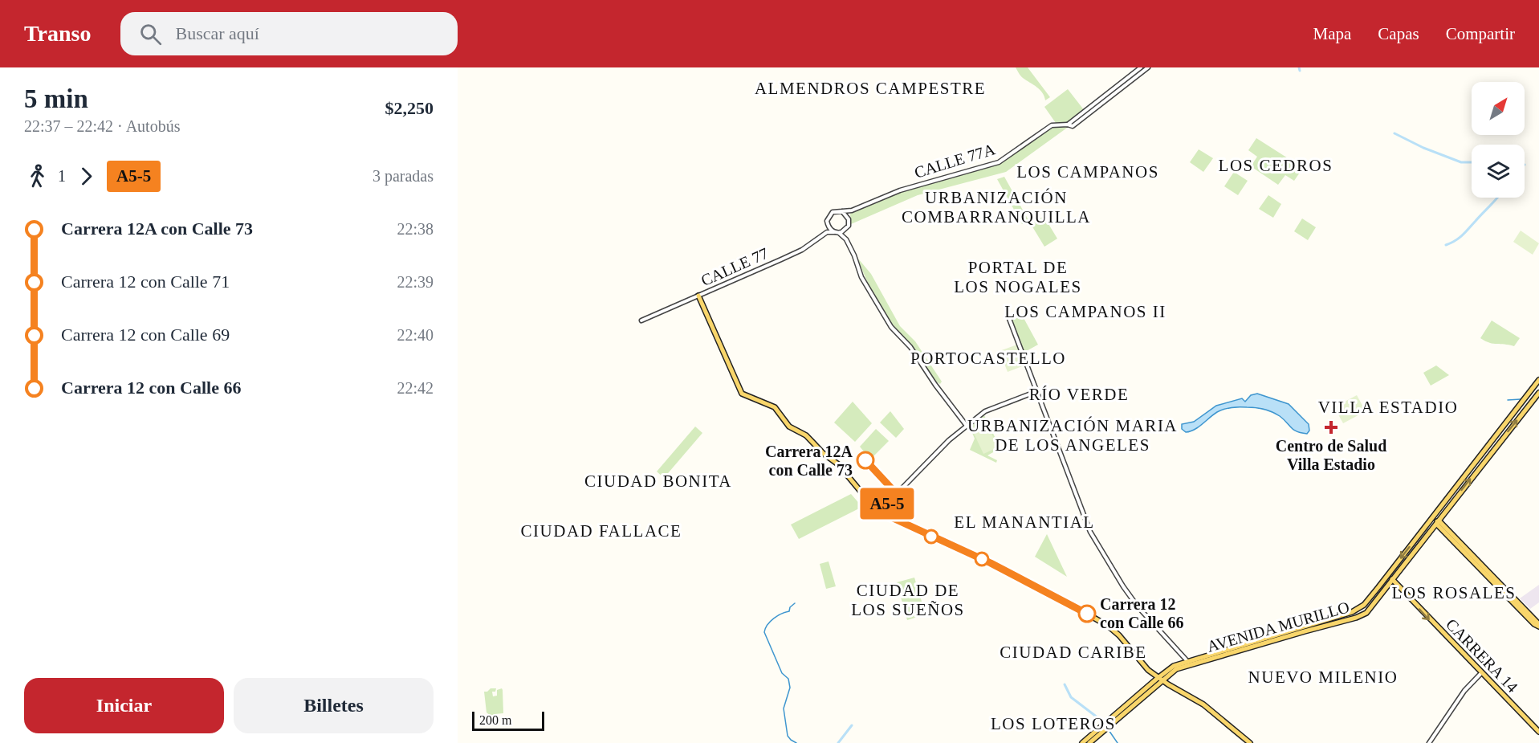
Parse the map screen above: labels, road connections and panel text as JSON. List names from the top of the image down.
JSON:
{
  "streets": {
    "main road": ["AVENIDA MURILLO", "CARRERA 14"],
    "street": ["CALLE 77A", "CALLE 77"]
  },
  "crossings": [
    ["CALLE 77A", "CALLE 77"],
    ["AVENIDA MURILLO", "CARRERA 14"]
  ],
  "one_way": ["CARRERA 14"],
  "districts": [
    "ALMENDROS CAMPESTRE",
    "LOS CEDROS",
    "LOS CAMPANOS",
    "URBANIZACIÓN COMBARRANQUILLA",
    "PORTAL DE LOS NOGALES",
    "LOS CAMPANOS II",
    "PORTOCASTELLO",
    "RÍO VERDE",
    "VILLA ESTADIO",
    "URBANIZACIÓN MARIA DE LOS ANGELES",
    "CIUDAD BONITA",
    "EL MANANTIAL",
    "CIUDAD FALLACE",
    "CIUDAD DE LOS SUEÑOS",
    "LOS ROSALES",
    "CIUDAD CARIBE",
    "NUEVO MILENIO",
    "LOS LOTEROS"
  ],
  "places": {
    "health": ["Centro de Salud Villa Estadio"],
    "other": ["Carrera 12A con Calle 73", "Carrera 12 con Calle 66"]
  },
  "lines": ["bus line A5-5"],
  "scale_bar": "200 m",
  "north": "top right",
  "page": {
    "header": "Transo",
    "search": "Buscar aquí",
    "nav": ["Mapa", "Capas", "Compartir"],
    "heading": ["5 min", "22:37 – 22:42 · Autobús", "$2,250"],
    "on_map": "A5-5",
    "legs": ["1", "A5-5", "3 paradas"],
    "list": [
      {
        "name": "Carrera 12A con Calle 73",
        "value": "22:38"
      },
      {
        "name": "Carrera 12 con Calle 71",
        "value": "22:39"
      },
      {
        "name": "Carrera 12 con Calle 69",
        "value": "22:40"
      },
      {
        "name": "Carrera 12 con Calle 66",
        "value": "22:42"
      }
    ],
    "buttons": ["Iniciar", "Billetes"],
    "scale": "200 m"
  }
}
